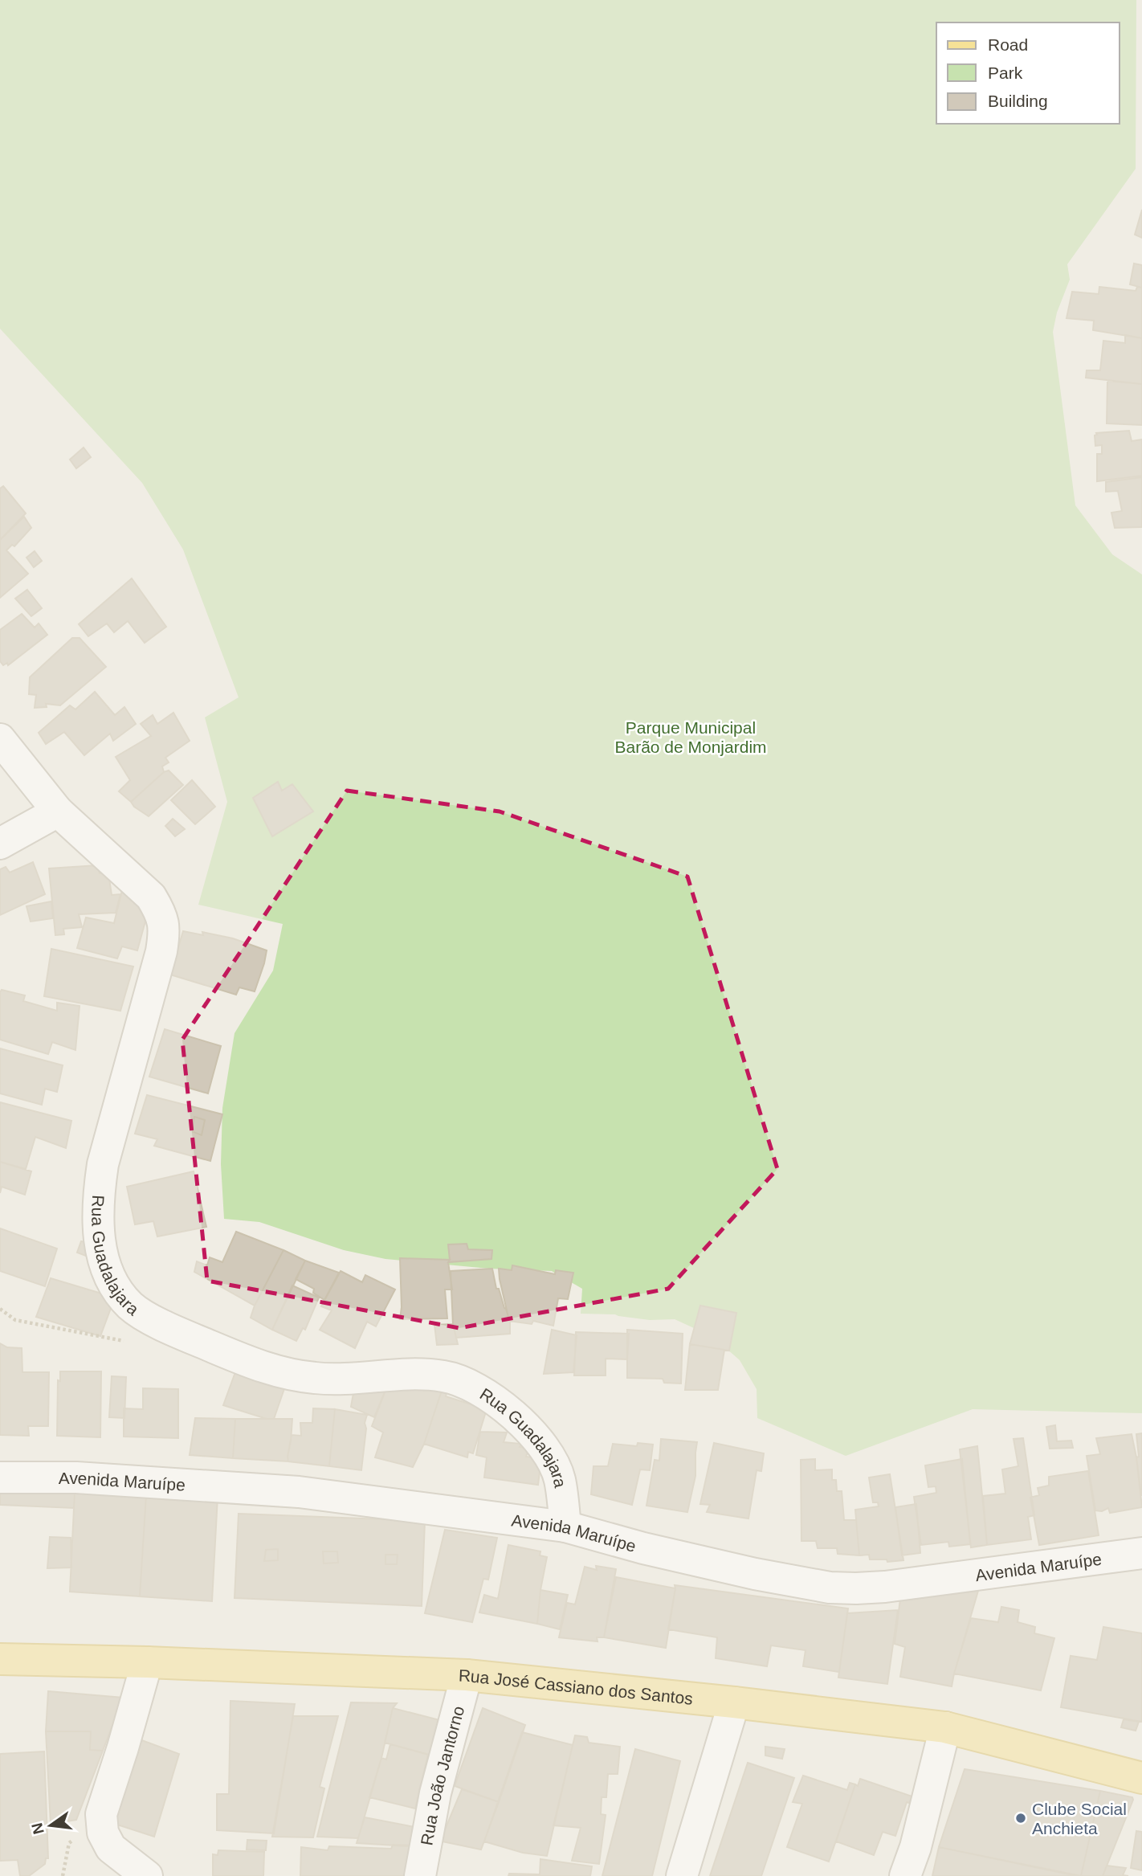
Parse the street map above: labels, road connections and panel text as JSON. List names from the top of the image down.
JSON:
{
  "streets": {
    "main road": ["Rua José Cassiano dos Santos"],
    "street": ["Rua Guadalajara", "Avenida Maruípe", "Rua João Jantorno"]
  },
  "crossings": [
    ["Rua Guadalajara", "Avenida Maruípe"],
    ["Rua José Cassiano dos Santos", "Rua João Jantorno"]
  ],
  "parks": ["Parque Municipal Barão de Monjardim"],
  "places": ["Clube Social Anchieta"],
  "legend": ["Road", "Park", "Building"],
  "north": "left"
}
